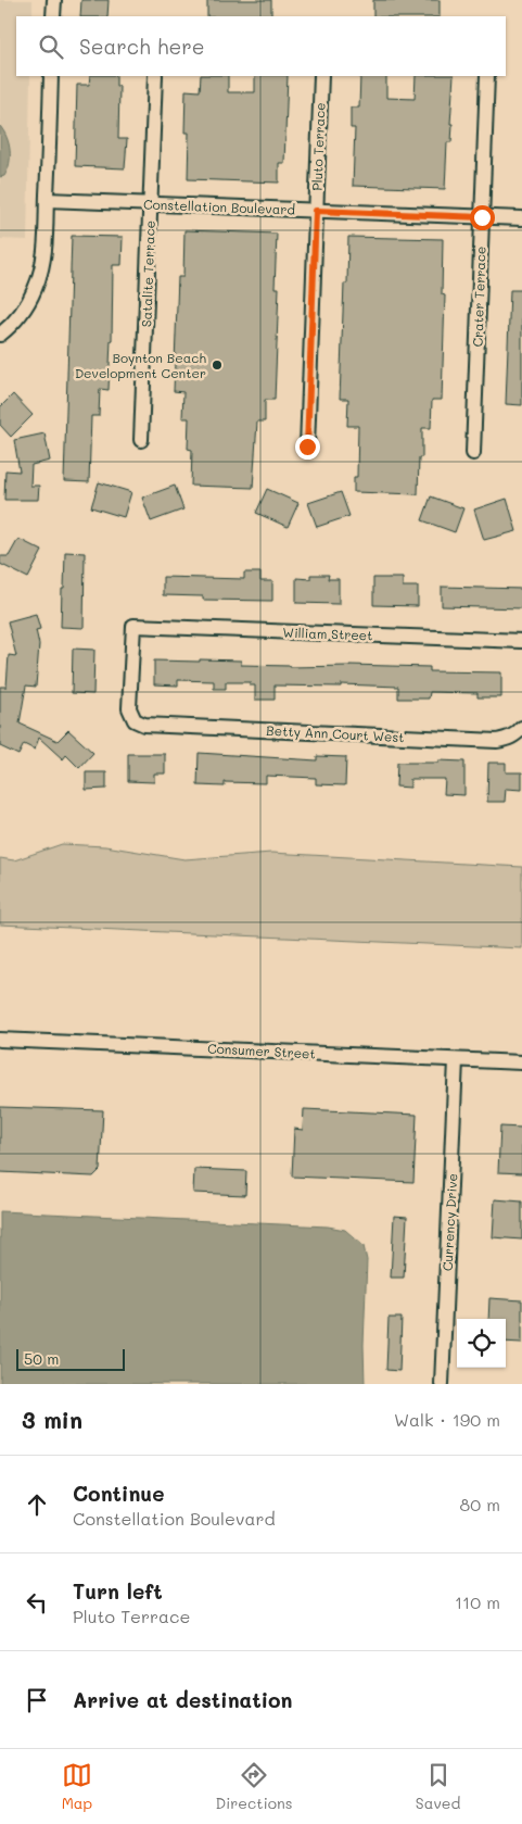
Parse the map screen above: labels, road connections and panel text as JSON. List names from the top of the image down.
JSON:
{
  "streets": {
    "street": [
      "Pluto Terrace",
      "Constellation Boulevard",
      "Satalite Terrace",
      "Crater Terrace",
      "William Street",
      "Betty Ann Court West",
      "Consumer Street",
      "Currency Drive"
    ]
  },
  "crossings": [
    ["Pluto Terrace", "Constellation Boulevard"],
    ["Constellation Boulevard", "Satalite Terrace"],
    ["Constellation Boulevard", "Crater Terrace"],
    ["William Street", "Betty Ann Court West"],
    ["Consumer Street", "Currency Drive"]
  ],
  "places": ["Boynton Beach Development Center"],
  "scale_bar": "50 m",
  "page": {
    "search": "Search here",
    "scale": "50 m",
    "heading": ["3 min", "Walk · 190 m"],
    "list": [
      ["Continue", "Constellation Boulevard", "80 m"],
      ["Turn left", "Pluto Terrace", "110 m"],
      "Arrive at destination"
    ],
    "nav": ["Map", "Directions", "Saved"]
  }
}
